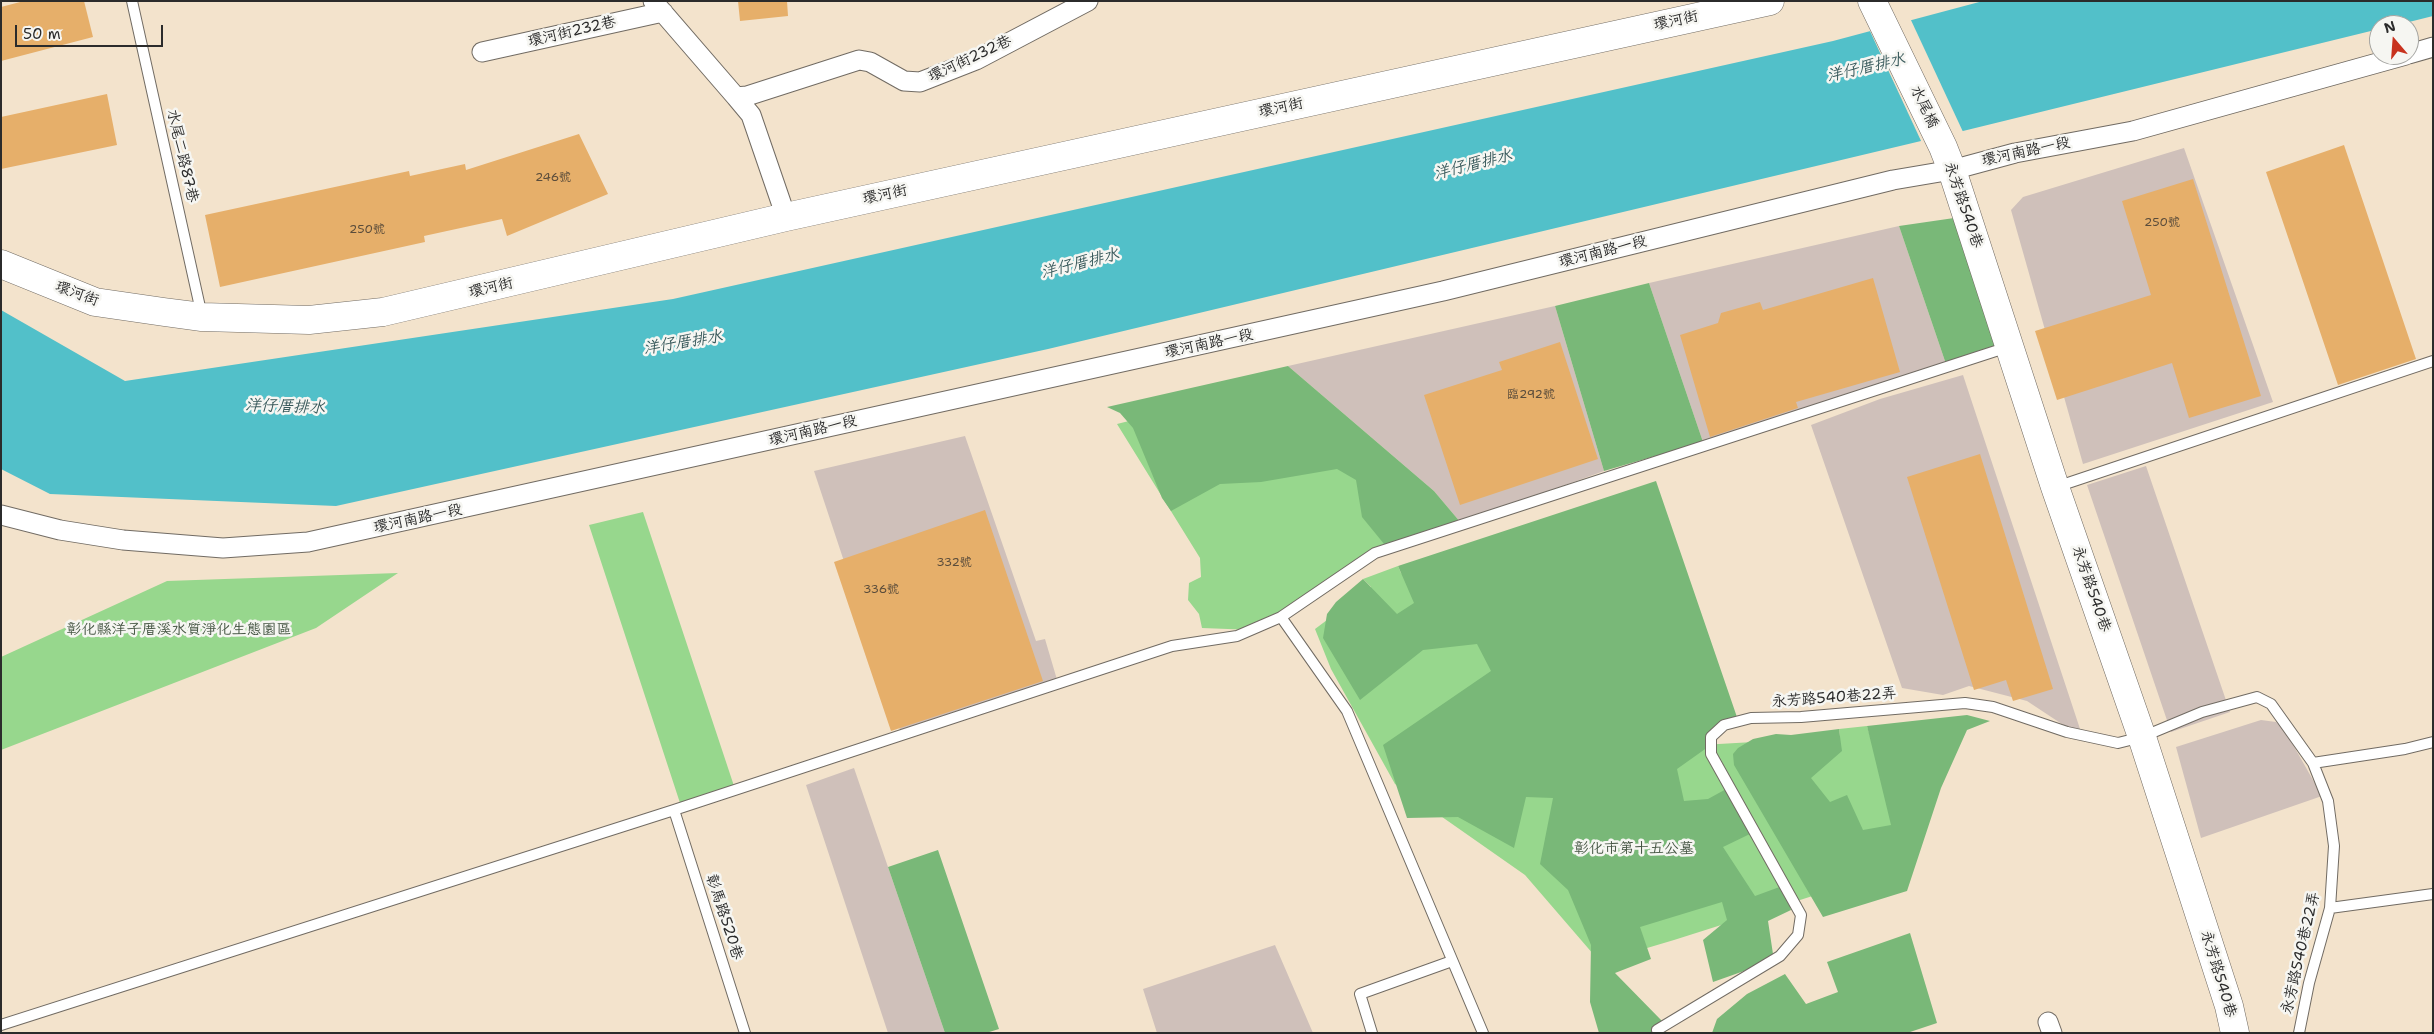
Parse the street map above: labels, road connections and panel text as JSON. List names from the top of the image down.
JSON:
{
  "streets": {
    "street": [
      "環河街",
      "環河街232巷",
      "水尾橋",
      "環河南路一段",
      "永芳路540巷"
    ],
    "lane": ["水尾二路87巷", "永芳路540巷22弄", "彰馬路520巷"]
  },
  "crossings": [
    ["環河街", "環河街232巷"],
    ["環河街", "水尾二路87巷"],
    ["水尾橋", "環河南路一段"],
    ["水尾橋", "永芳路540巷"],
    ["環河南路一段", "永芳路540巷"],
    ["永芳路540巷", "永芳路540巷22弄"]
  ],
  "water": ["洋仔厝排水"],
  "parks": ["彰化縣洋子厝溪水質淨化生態園區", "彰化市第十五公墓"],
  "house_numbers": [
    "246號",
    "250號",
    "250號",
    "臨292號",
    "332號",
    "336號"
  ],
  "scale_bar": "50 m",
  "north": "top"
}
